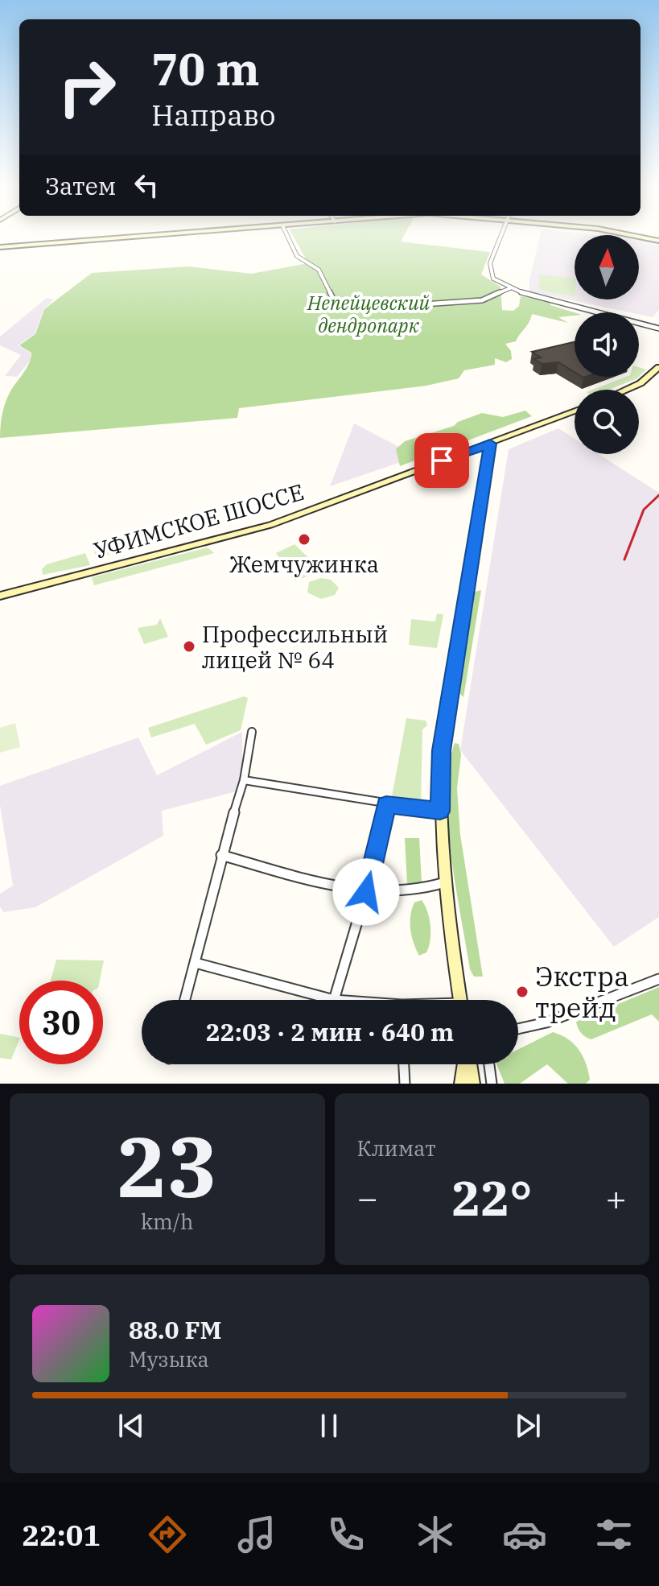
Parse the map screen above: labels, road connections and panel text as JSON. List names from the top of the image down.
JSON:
{
  "streets": {
    "main road": ["УФИМСКОЕ ШОССЕ"]
  },
  "parks": ["Непейцевский дендропарк"],
  "places": ["Жемчужинка", "Профессильный лицей № 64", "Экстра трейд"],
  "north": "top",
  "page": {
    "turn": ["70 m", "Направо"],
    "then": "Затем",
    "limit": "30",
    "trip": "22:03 · 2 мин · 640 m",
    "tile": [
      ["23", "km/h"],
      "Климат"
    ],
    "heat": ["−", "22°", "+"],
    "song": ["88.0 FM", "Музыка"],
    "tabs": "22:01"
  }
}
